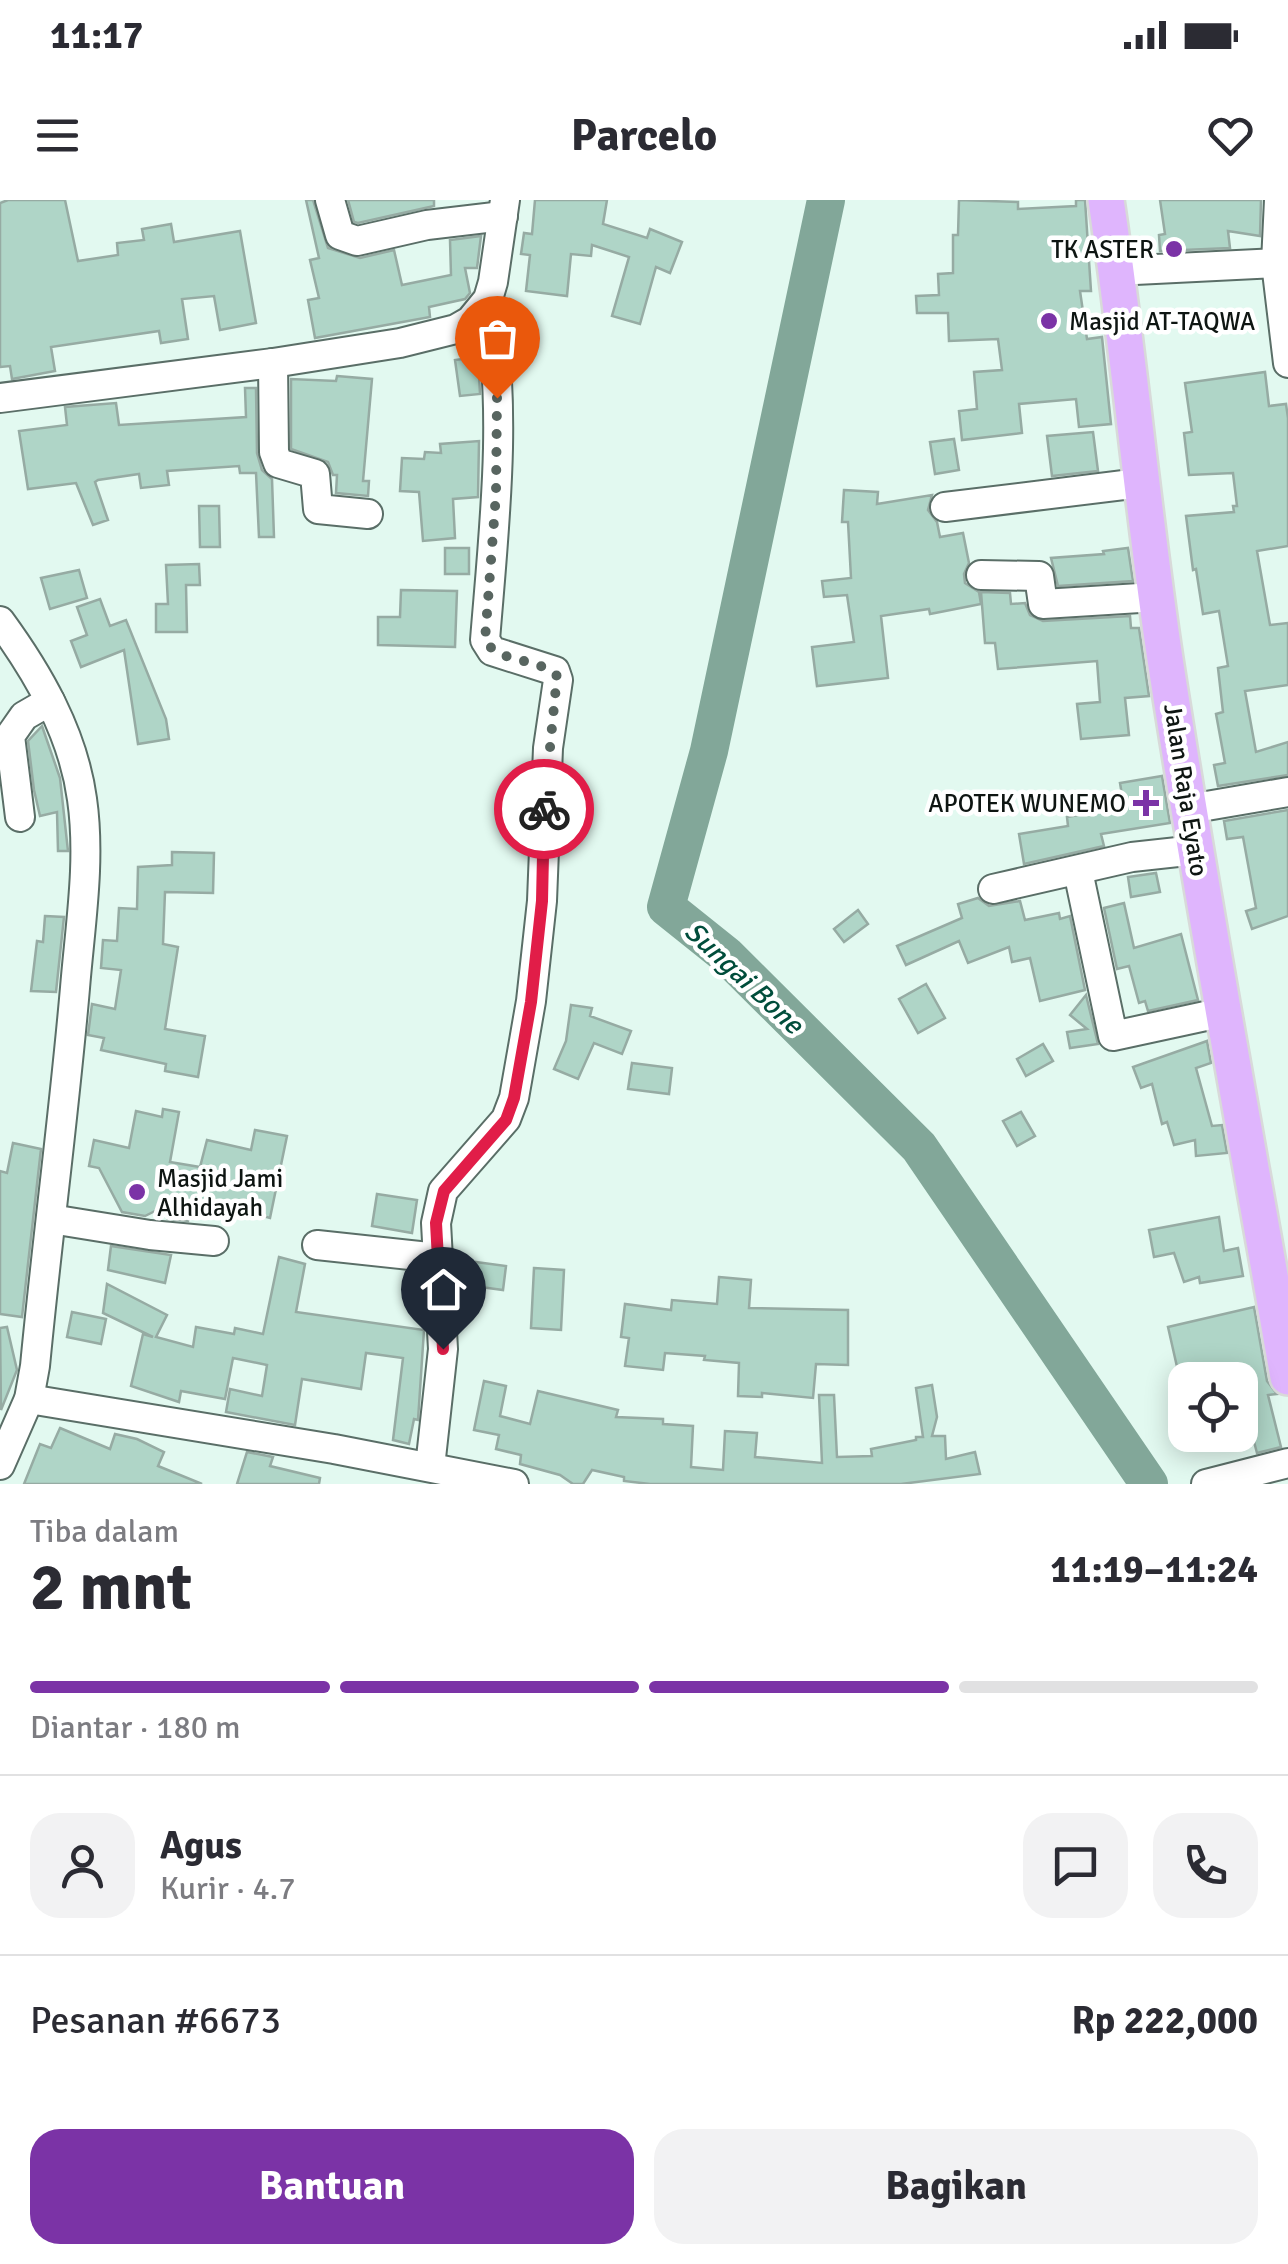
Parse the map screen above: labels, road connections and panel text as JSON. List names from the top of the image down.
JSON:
{
  "streets": {
    "main road": ["Jalan Raja Eyato"]
  },
  "water": ["Sungai Bone"],
  "places": {
    "other": ["TK ASTER", "Masjid AT-TAQWA", "Masjid Jami Alhidayah"],
    "health": ["APOTEK WUNEMO"]
  },
  "page": {
    "status": "11:17",
    "header": "Parcelo",
    "heading": ["2 mnt", "Tiba dalam", "11:19–11:24"],
    "panel": [
      "Agus",
      "Kurir · 4.7",
      "Pesanan #6673",
      "Rp 222,000"
    ],
    "bar": "Diantar · 180 m",
    "buttons": ["Bantuan", "Bagikan"]
  }
}
